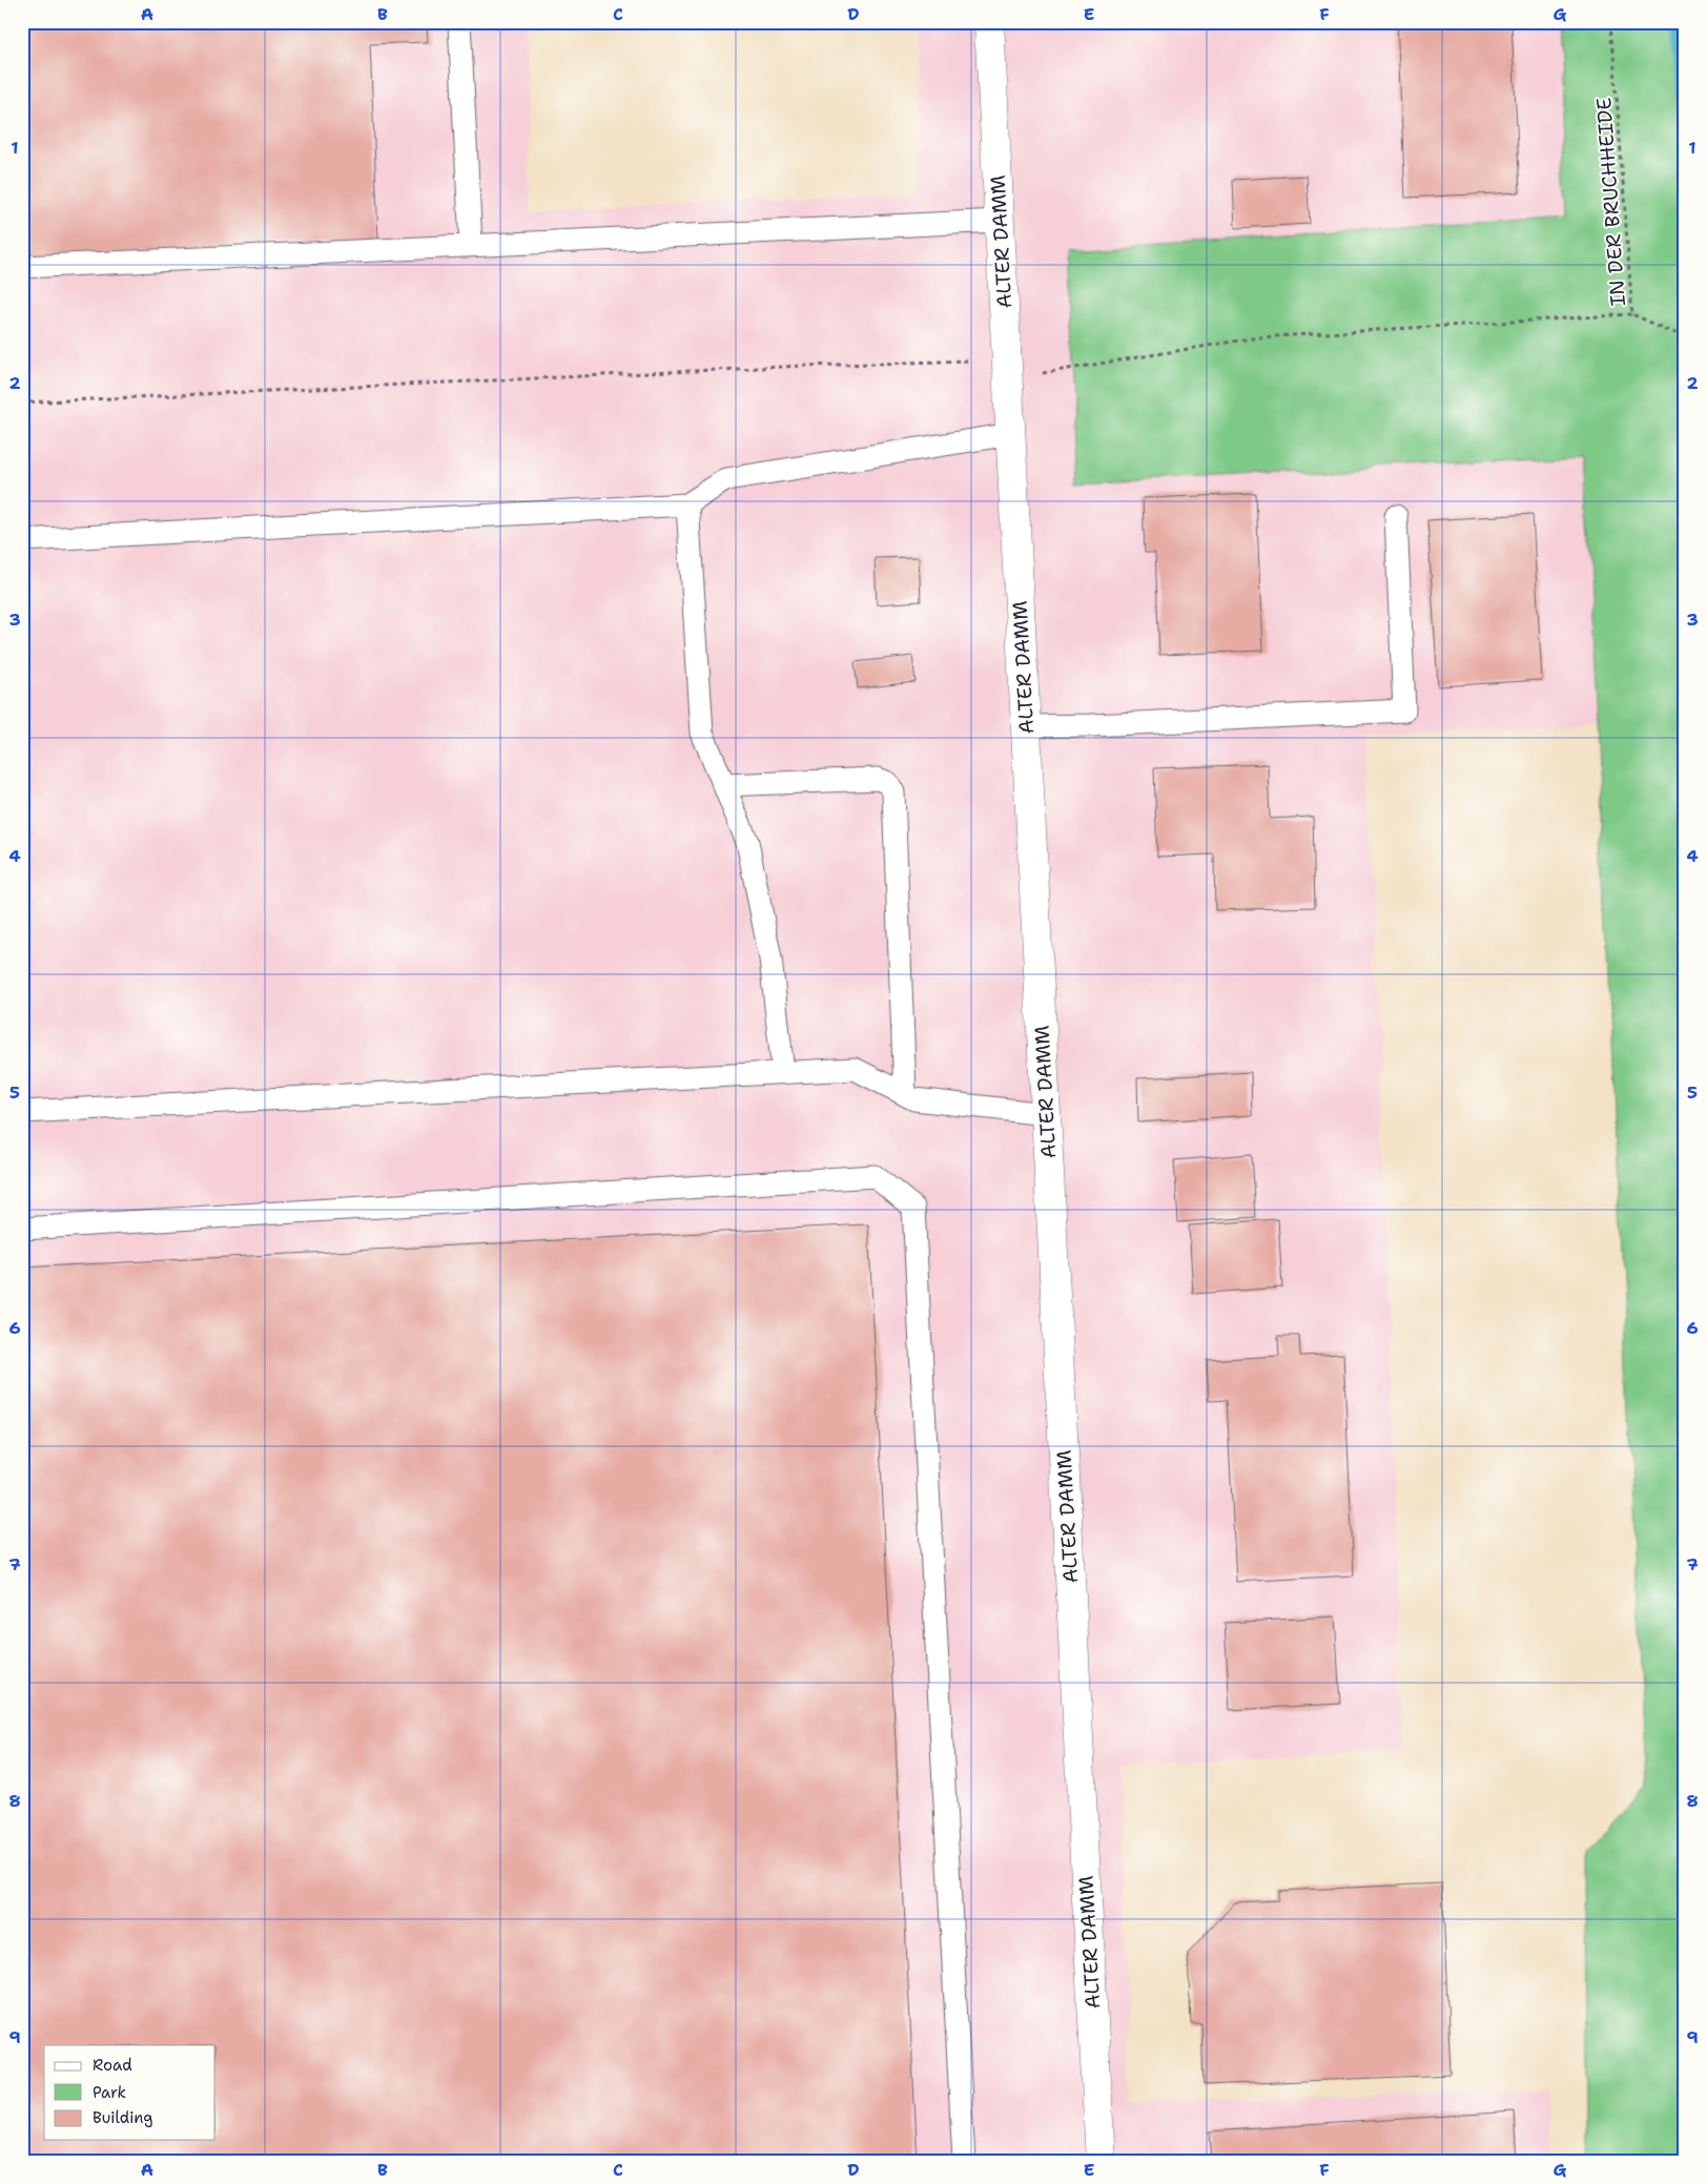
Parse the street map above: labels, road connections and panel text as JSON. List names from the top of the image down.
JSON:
{
  "streets": {
    "street": ["ALTER DAMM"],
    "path": ["IN DER BRUCHHEIDE"]
  },
  "legend": ["Road", "Park", "Building"],
  "grid": {
    "columns": [
      "A",
      "B",
      "C",
      "D",
      "E",
      "F",
      "G"
    ],
    "rows": [
      "1",
      "2",
      "3",
      "4",
      "5",
      "6",
      "7",
      "8",
      "9"
    ]
  }
}
